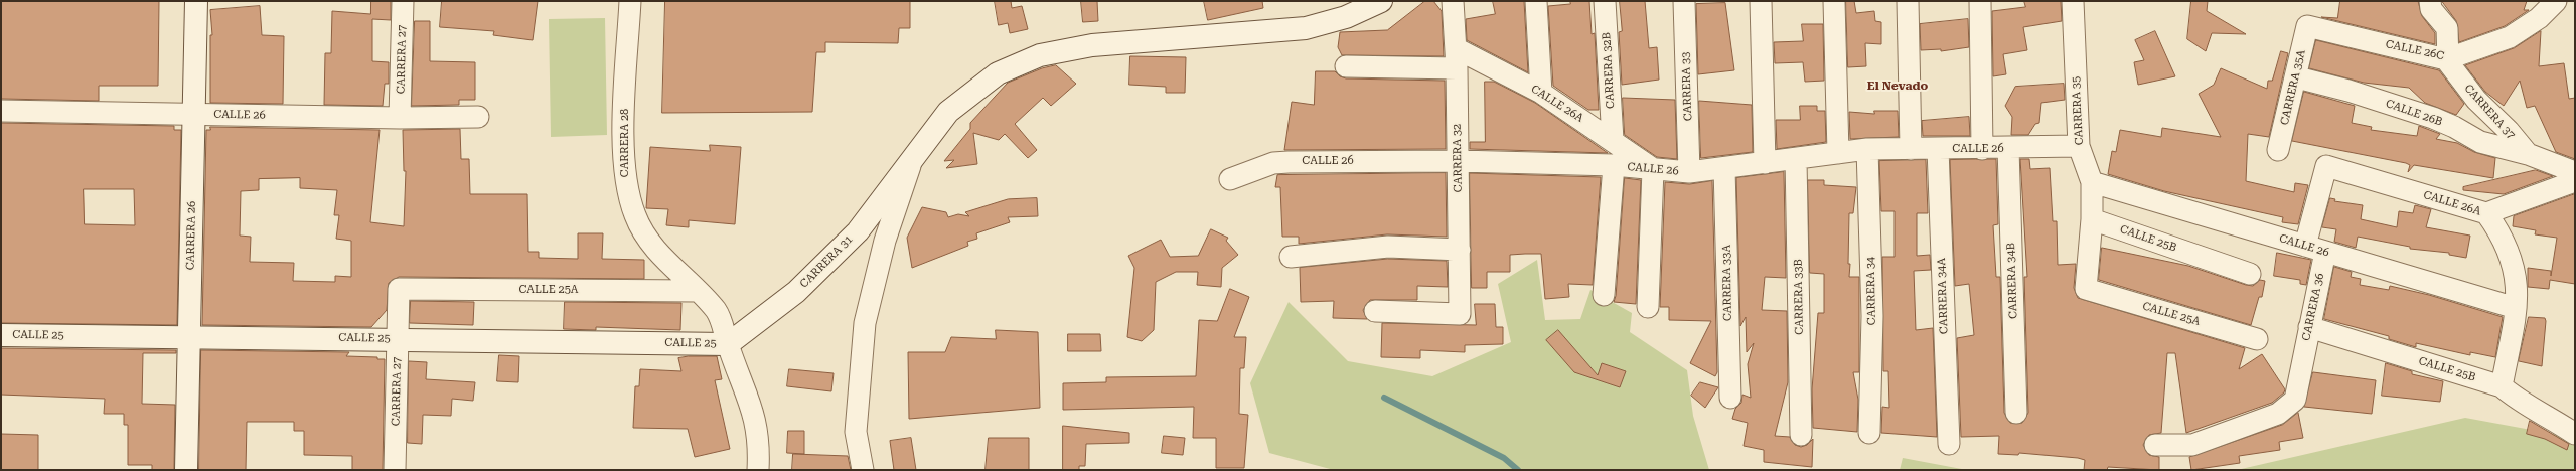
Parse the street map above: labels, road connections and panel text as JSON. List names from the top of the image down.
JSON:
{
  "streets": {
    "main road": ["CARRERA 26", "CARRERA 31", "CALLE 25"],
    "street": [
      "CALLE 26C",
      "CARRERA 27",
      "CARRERA 32B",
      "CARRERA 33",
      "CARRERA 35A",
      "CALLE 26A",
      "CARRERA 35",
      "CARRERA 37",
      "CALLE 26B",
      "CALLE 26",
      "CARRERA 28",
      "CARRERA 32",
      "CALLE 25B",
      "CARRERA 34B",
      "CARRERA 33A",
      "CALLE 25A",
      "CARRERA 34",
      "CARRERA 34A",
      "CARRERA 33B",
      "CARRERA 36"
    ]
  },
  "crossings": [
    ["CALLE 26C", "CARRERA 35A"],
    ["CALLE 26C", "CARRERA 37"],
    ["CARRERA 27", "CALLE 26"],
    ["CARRERA 27", "CALLE 25A"],
    ["CARRERA 27", "CALLE 25"],
    ["CARRERA 32B", "CALLE 26A"],
    ["CARRERA 33", "CALLE 26"],
    ["CARRERA 35A", "CALLE 26B"],
    ["CALLE 26A", "CALLE 26"],
    ["CALLE 26A", "CARRERA 32"],
    ["CARRERA 35", "CALLE 26"],
    ["CARRERA 35", "CALLE 25B"],
    ["CARRERA 35", "CALLE 25A"],
    ["CARRERA 37", "CALLE 26B"],
    ["CALLE 26", "CARRERA 32"],
    ["CALLE 26", "CARRERA 26"],
    ["CALLE 26", "CARRERA 34B"],
    ["CALLE 26", "CARRERA 33A"],
    ["CALLE 26", "CARRERA 34"],
    ["CALLE 26", "CARRERA 34A"],
    ["CALLE 26", "CARRERA 33B"],
    ["CALLE 26", "CARRERA 36"],
    ["CARRERA 28", "CARRERA 31"],
    ["CARRERA 28", "CALLE 25A"],
    ["CARRERA 28", "CALLE 25"],
    ["CARRERA 26", "CALLE 25"],
    ["CALLE 25B", "CARRERA 36"],
    ["CARRERA 31", "CALLE 25"]
  ],
  "districts": ["El Nevado"]
}
